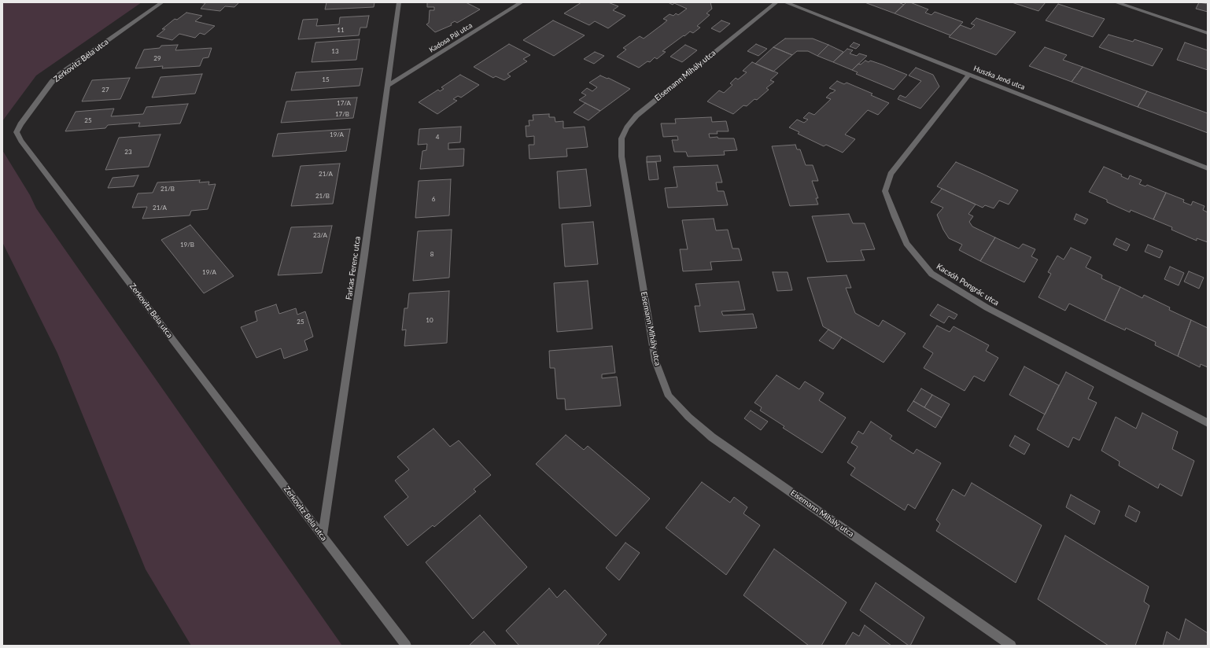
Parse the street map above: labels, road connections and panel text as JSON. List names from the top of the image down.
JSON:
{
  "streets": {
    "street": [
      "Kadosa Pál utca",
      "Zerkovitz Béla utca",
      "Eisemann Mihály utca",
      "Huszka Jenő utca",
      "Farkas Ferenc utca",
      "Kacsóh Pongrác utca"
    ]
  },
  "crossings": [
    ["Kadosa Pál utca", "Farkas Ferenc utca"],
    ["Zerkovitz Béla utca", "Farkas Ferenc utca"],
    ["Huszka Jenő utca", "Kacsóh Pongrác utca"]
  ],
  "house_numbers": [
    "11",
    "13",
    "29",
    "15",
    "27",
    "17/A",
    "17/B",
    "25",
    "19/A",
    "4",
    "23",
    "21/A",
    "21/B",
    "21/B",
    "6",
    "21/A",
    "23/A",
    "19/B",
    "8",
    "19/A",
    "10",
    "25"
  ]
}
